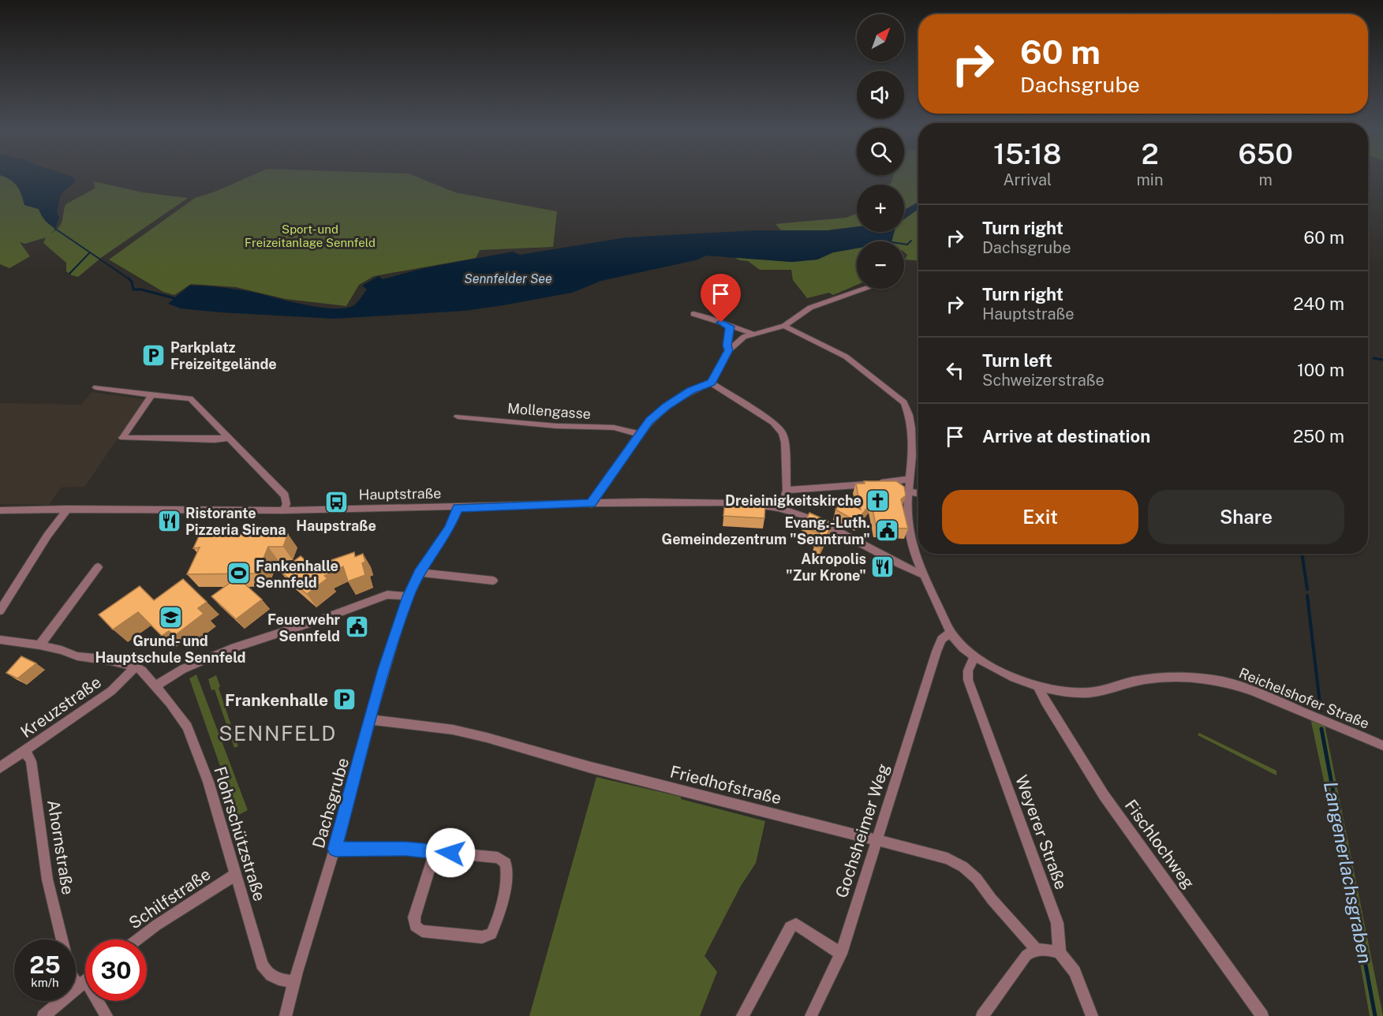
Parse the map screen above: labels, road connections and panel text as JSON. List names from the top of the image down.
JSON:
{
  "streets": {
    "street": [
      "Mollengasse",
      "Hauptstraße",
      "Reichelshofer Straße",
      "Kreuzstraße",
      "Friedhofstraße",
      "Dachsgrube",
      "Gochsheimer Weg",
      "Weyerer Straße",
      "Flohrschützstraße",
      "Fischlochweg",
      "Ahornstraße",
      "Schilfstraße"
    ]
  },
  "crossings": [
    ["Hauptstraße", "Dachsgrube"],
    ["Reichelshofer Straße", "Gochsheimer Weg"],
    ["Reichelshofer Straße", "Weyerer Straße"],
    ["Reichelshofer Straße", "Fischlochweg"],
    ["Kreuzstraße", "Flohrschützstraße"],
    ["Kreuzstraße", "Ahornstraße"],
    ["Friedhofstraße", "Dachsgrube"],
    ["Friedhofstraße", "Gochsheimer Weg"],
    ["Dachsgrube", "Flohrschützstraße"],
    ["Flohrschützstraße", "Schilfstraße"]
  ],
  "districts": ["SENNFELD"],
  "water": ["Sennfelder See", "Langenerlachsgraben"],
  "parks": ["Sport- und Freizeitanlage Sennfeld"],
  "places": {
    "parking": ["Parkplatz Freizeitgelände", "Frankenhalle"],
    "church": ["Dreieinigkeitskirche"],
    "bus stop": ["Haupstraße"],
    "restaurant": ["Ristorante Pizzeria Sirena", "Akropolis \"Zur Krone\""],
    "public building": ["Evang.-Luth. Gemeindezentrum \"Senntrum\"", "Feuerwehr Sennfeld"],
    "sports": ["Fankenhalle Sennfeld"],
    "school or university": ["Grund- und Hauptschule Sennfeld"]
  },
  "north": "top right",
  "page": {
    "map_buttons": ["+", "−"],
    "turn": ["60 m", "Dachsgrube"],
    "eta": [
      "15:18",
      "Arrival",
      "2",
      "min",
      "650",
      "m"
    ],
    "list": [
      {
        "name": "Turn right",
        "note": "Dachsgrube",
        "value": "60 m"
      },
      {
        "name": "Turn right",
        "note": "Hauptstraße",
        "value": "240 m"
      },
      {
        "name": "Turn left",
        "note": "Schweizerstraße",
        "value": "100 m"
      },
      {
        "name": "Arrive at destination",
        "value": "250 m"
      }
    ],
    "buttons": ["Exit", "Share"],
    "speed": "25 km/h",
    "limit": "30"
  }
}
